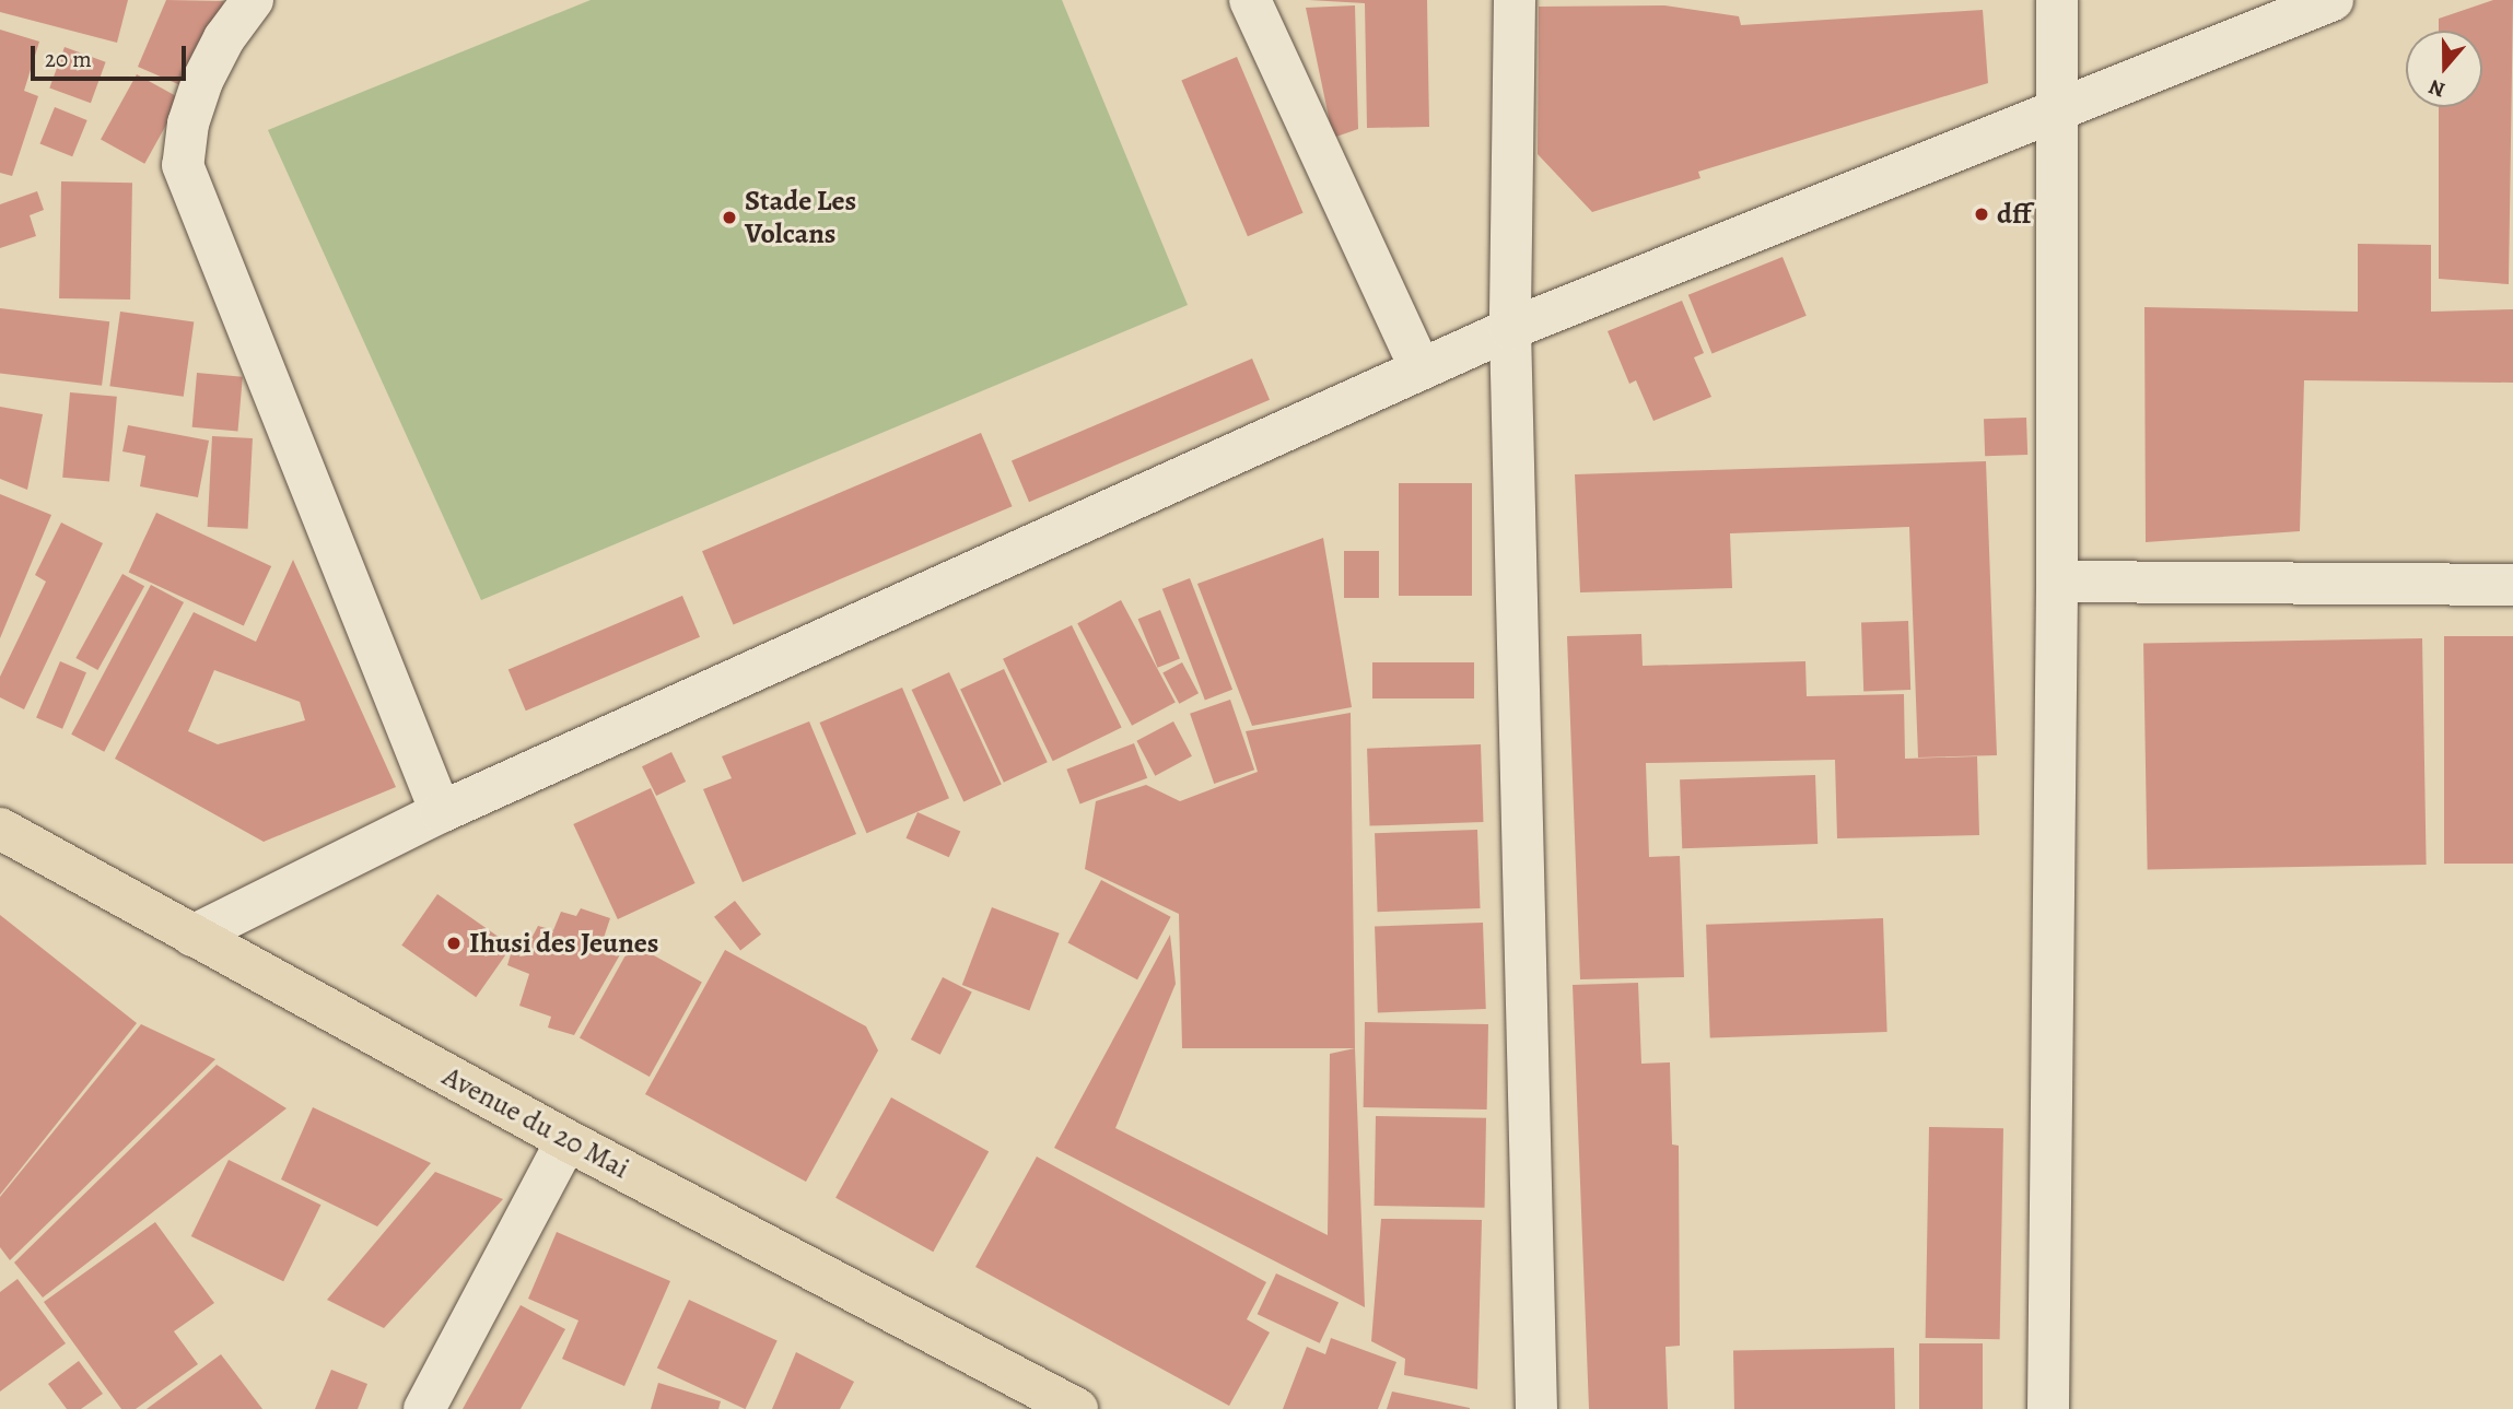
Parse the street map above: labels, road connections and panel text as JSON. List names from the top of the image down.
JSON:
{
  "streets": {
    "highway": ["Avenue du 20 Mai"]
  },
  "places": ["dff", "Stade Les Volcans", "Ihusi des Jeunes"],
  "scale_bar": "20 m",
  "north": "bottom"
}
